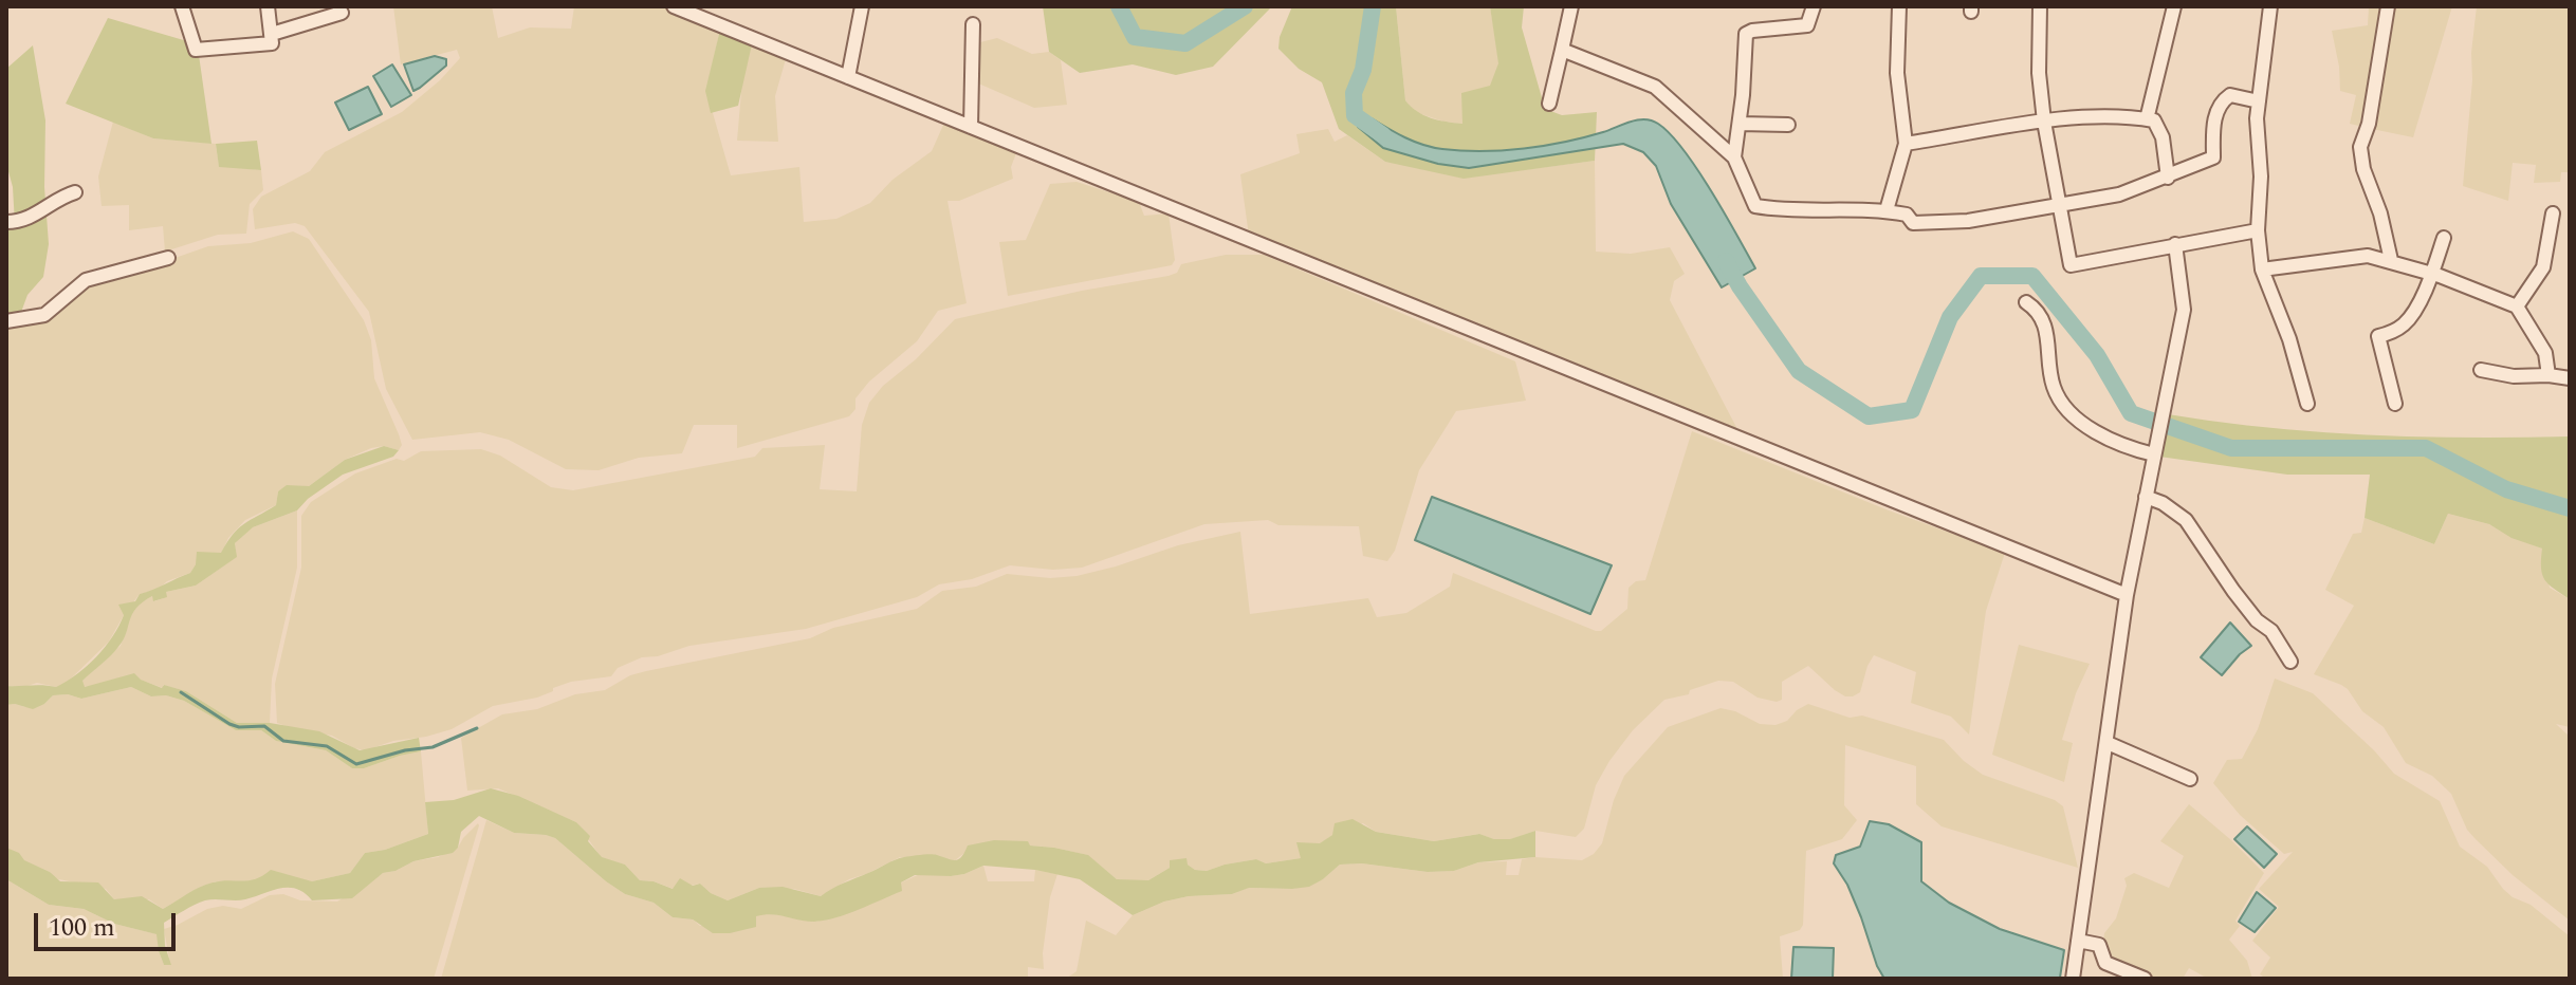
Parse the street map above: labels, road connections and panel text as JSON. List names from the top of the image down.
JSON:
{
  "scale_bar": "100 m"
}
